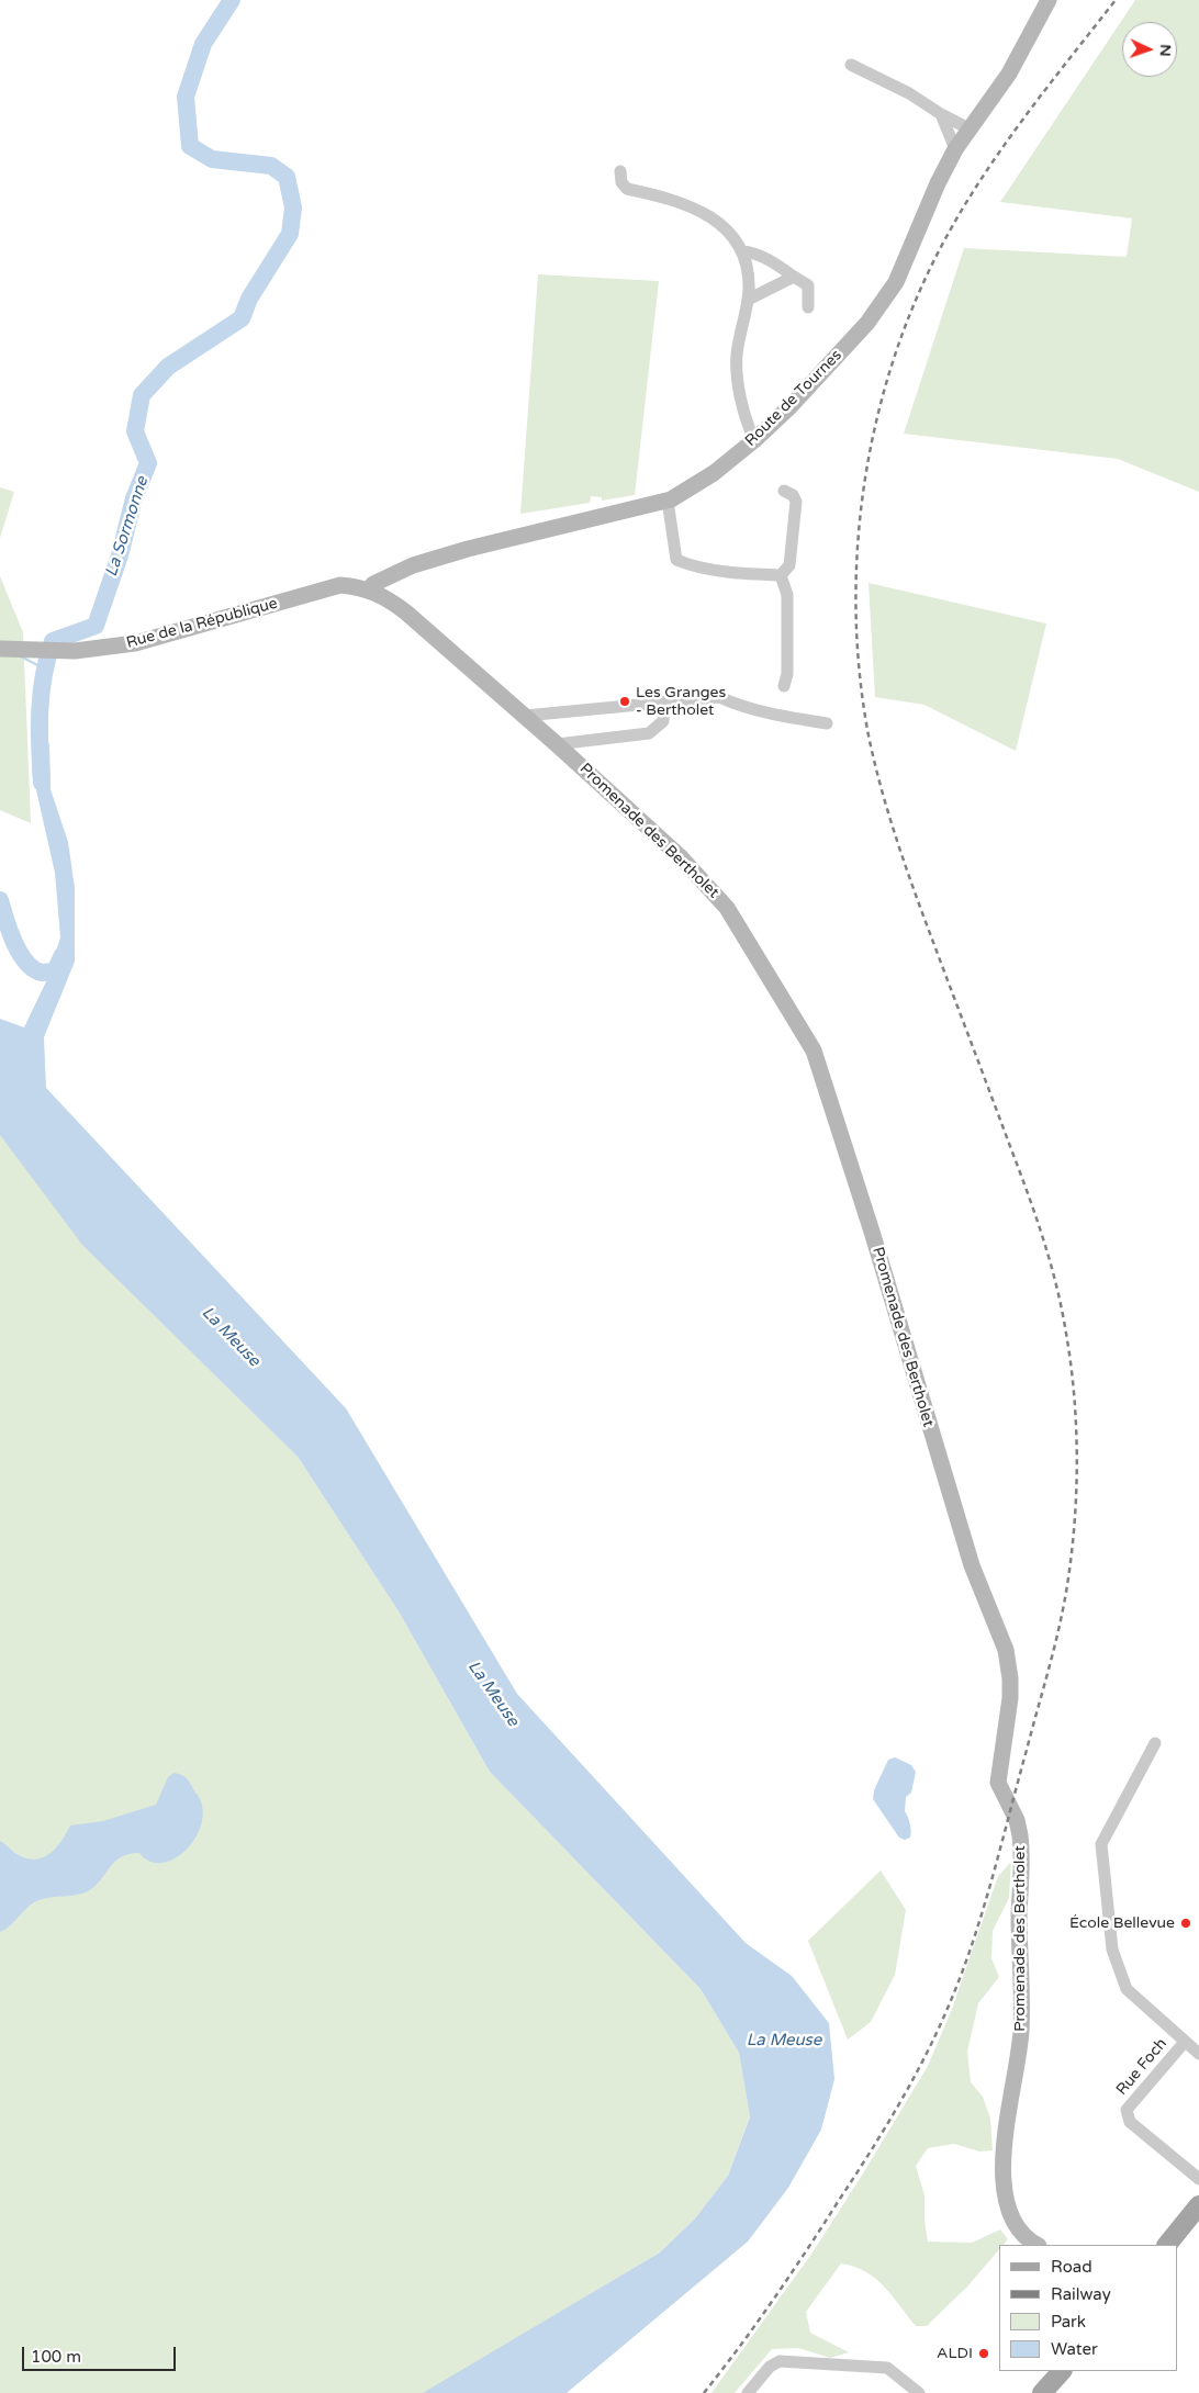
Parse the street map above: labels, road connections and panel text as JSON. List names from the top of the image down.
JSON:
{
  "streets": {
    "street": [
      "Route de Tournes",
      "Rue de la République",
      "Promenade des Bertholet",
      "Rue Foch"
    ]
  },
  "crossings": [
    ["Route de Tournes", "Rue de la République"],
    ["Route de Tournes", "Promenade des Bertholet"],
    ["Rue de la République", "Promenade des Bertholet"]
  ],
  "water": ["La Sormonne", "La Meuse"],
  "places": ["Les Granges - Bertholet", "École Bellevue", "ALDI"],
  "legend": [
    "Road",
    "Railway",
    "Park",
    "Water"
  ],
  "scale_bar": "100 m",
  "north": "right"
}
